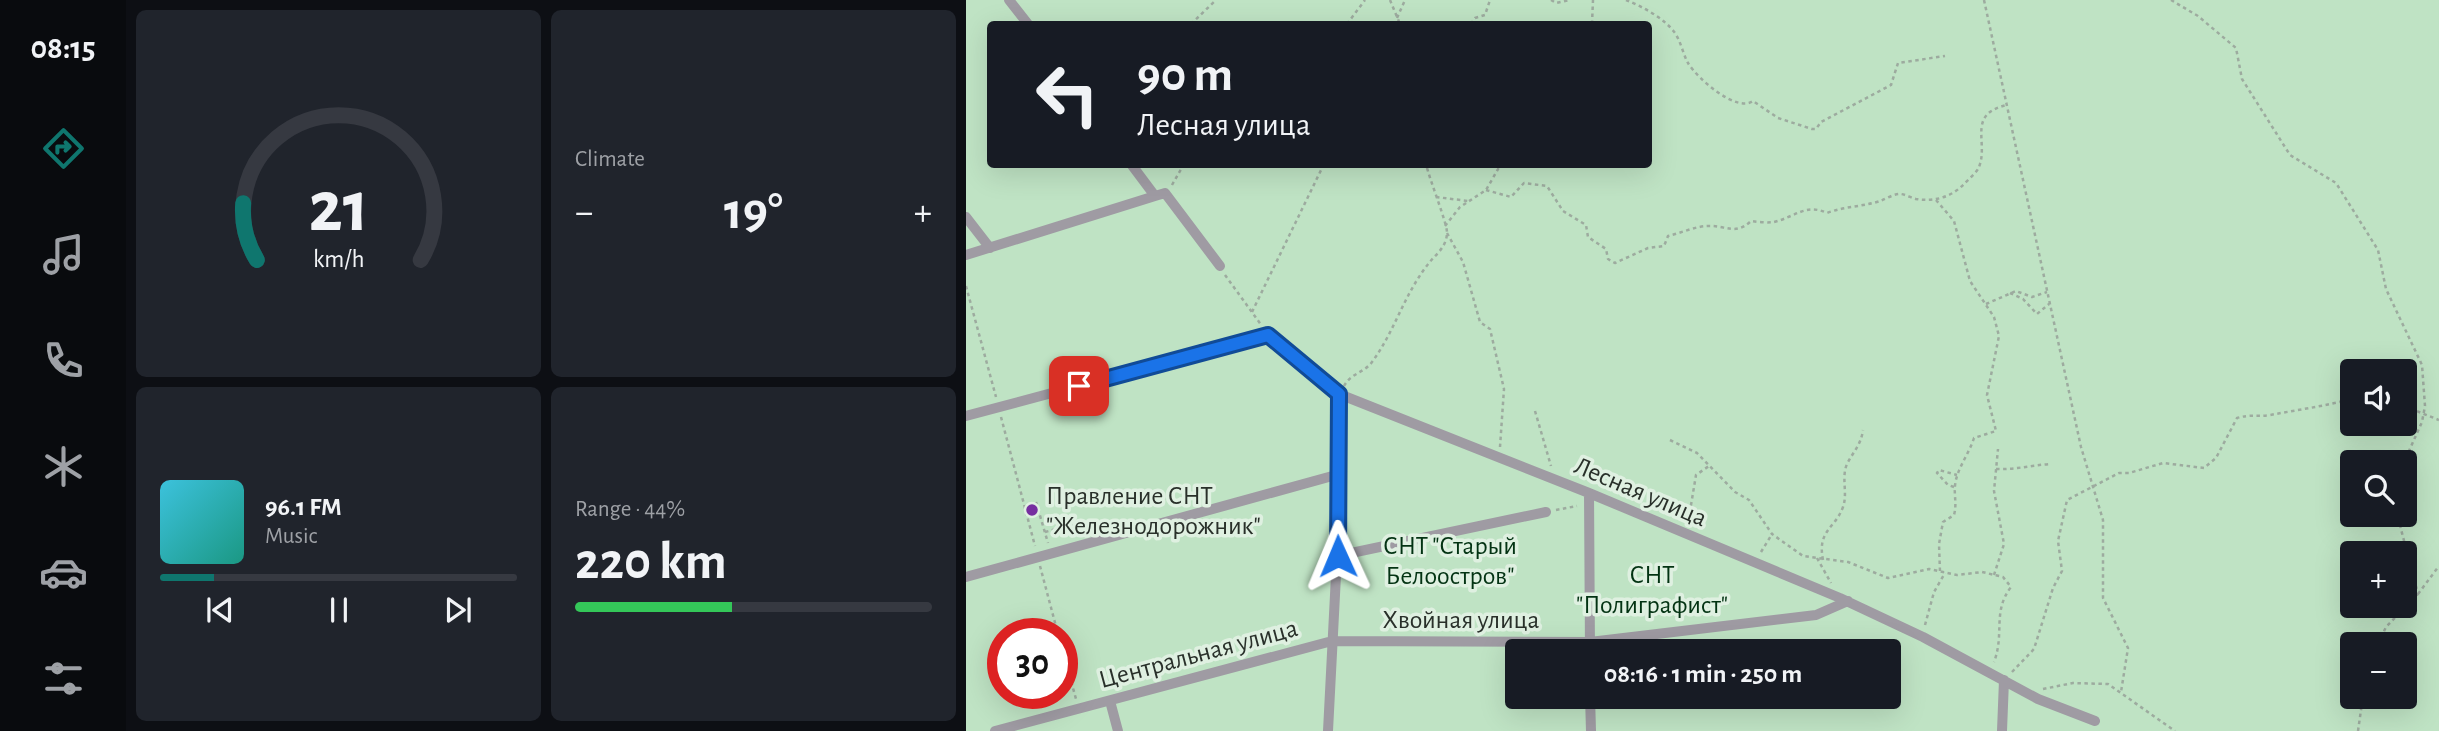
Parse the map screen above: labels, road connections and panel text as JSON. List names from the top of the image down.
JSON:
{
  "streets": {
    "street": ["Лесная улица", "Хвойная улица", "Центральная улица"]
  },
  "crossings": [
    ["Лесная улица", "Хвойная улица"],
    ["Хвойная улица", "Центральная улица"]
  ],
  "parks": ["СНТ \"Старый Белоостров\"", "СНТ \"Полиграфист\""],
  "places": ["Правление СНТ \"Железнодорожник\""],
  "page": {
    "tabs": "08:15",
    "tile": [
      "Climate",
      ["Range · 44%", "220 km"]
    ],
    "turn": ["90 m", "Лесная улица"],
    "heat": ["−", "19°", "+"],
    "map_buttons": ["+", "−"],
    "song": ["96.1 FM", "Music"],
    "limit": "30",
    "trip": "08:16 · 1 min · 250 m",
    "gauge": ["21", "km/h"]
  }
}
